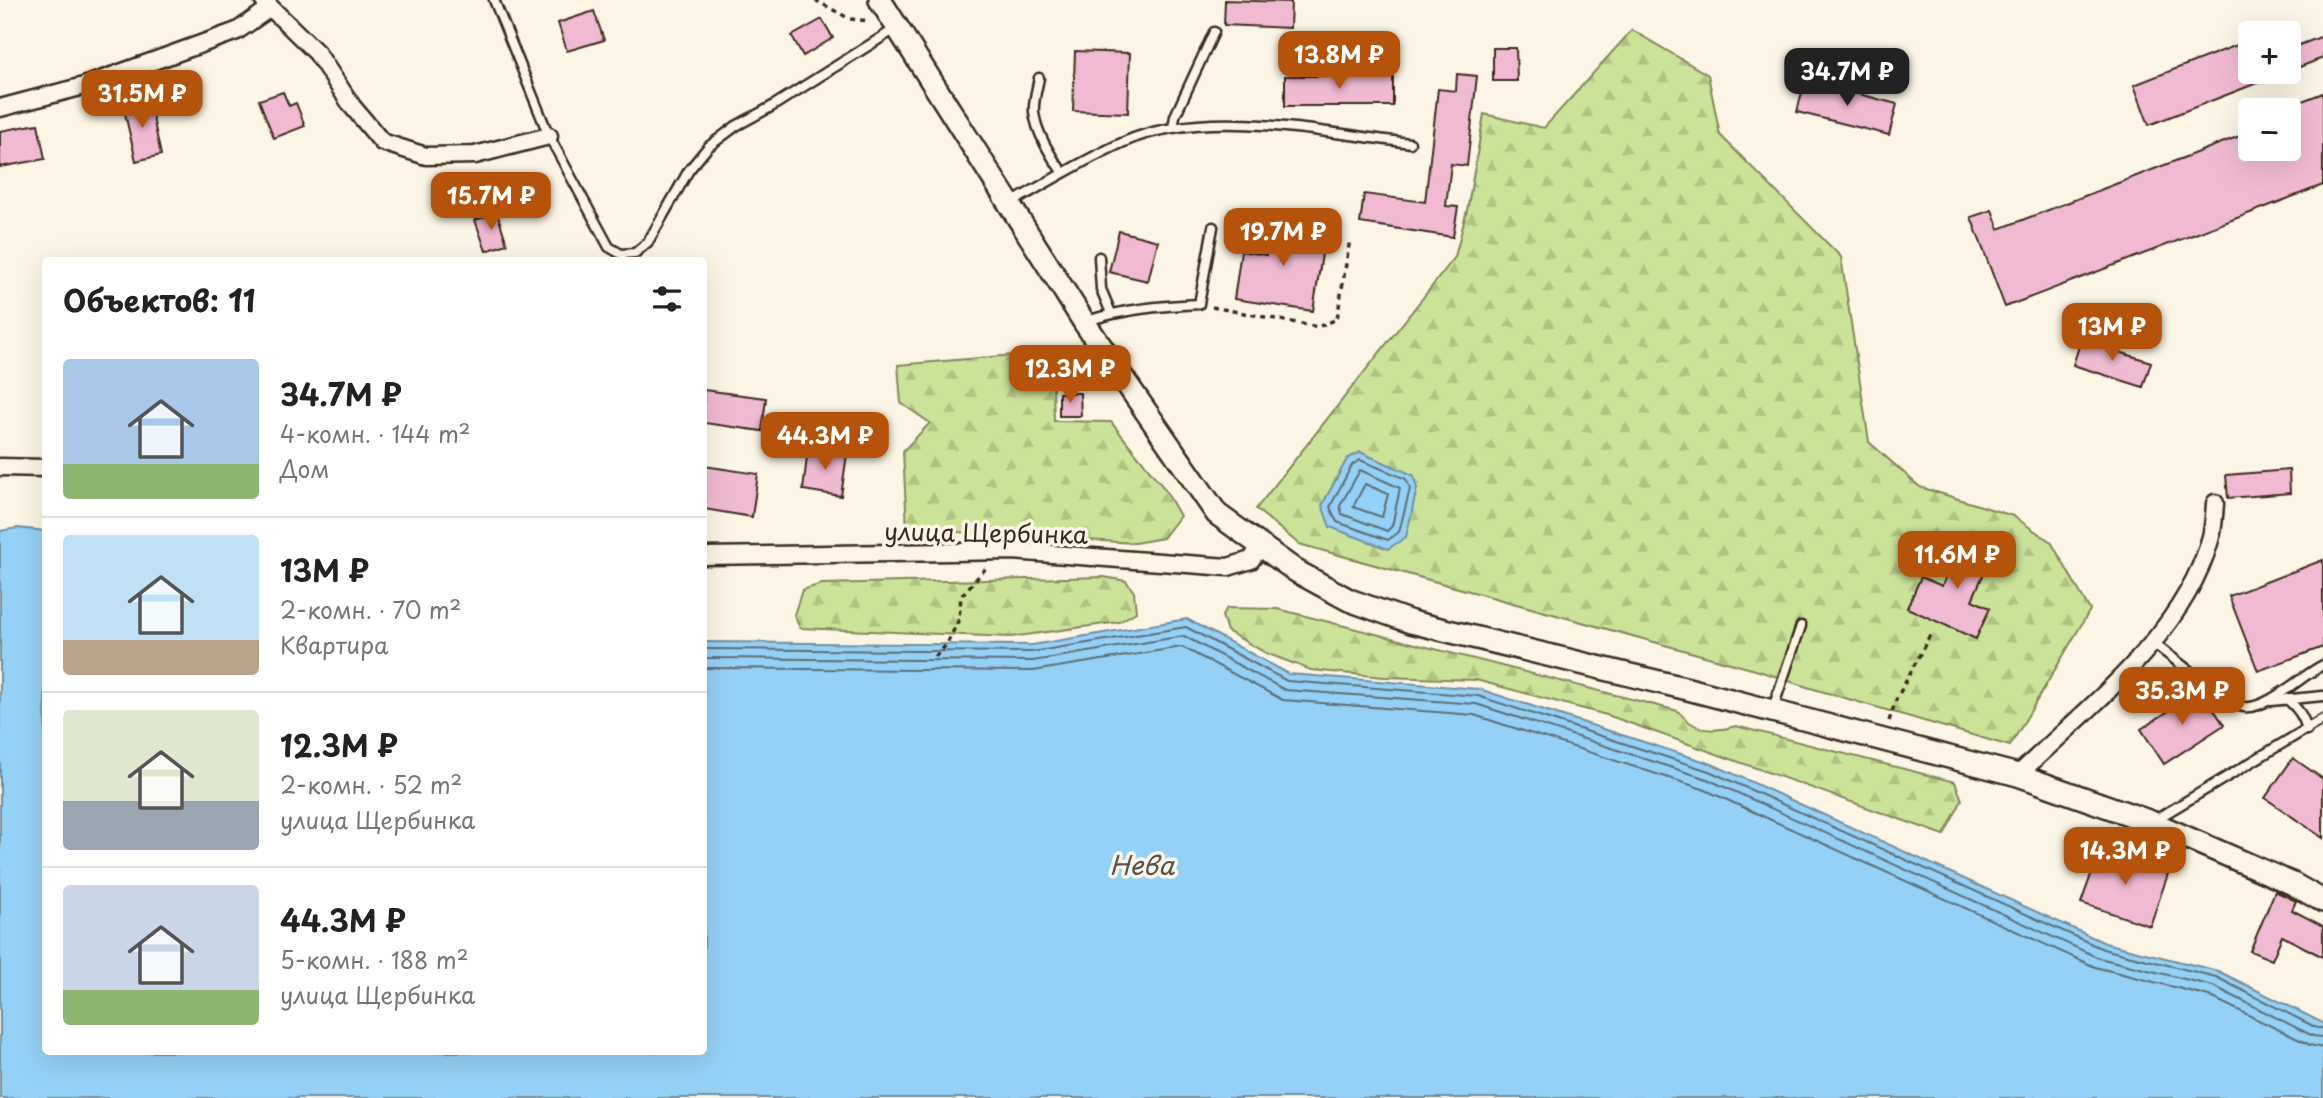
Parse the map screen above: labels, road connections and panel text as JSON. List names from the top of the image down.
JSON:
{
  "streets": {
    "street": ["улица Щербинка"]
  },
  "water": ["Нева"],
  "page": {
    "map_buttons": ["+", "−"],
    "price": [
      "13.8M ₽",
      "34.7M ₽",
      "31.5M ₽",
      "15.7M ₽",
      "19.7M ₽",
      "13M ₽",
      "12.3M ₽",
      "44.3M ₽",
      "11.6M ₽",
      "35.3M ₽",
      "14.3M ₽"
    ],
    "heading": "Объектов: 11",
    "list": [
      {
        "name": "34.7M ₽",
        "note": "4-комн. · 144 m² · Дом"
      },
      {
        "name": "13M ₽",
        "note": "2-комн. · 70 m² · Квартира"
      },
      {
        "name": "12.3M ₽",
        "note": "2-комн. · 52 m² · улица Щербинка"
      },
      {
        "name": "44.3M ₽",
        "note": "5-комн. · 188 m² · улица Щербинка"
      }
    ]
  }
}
